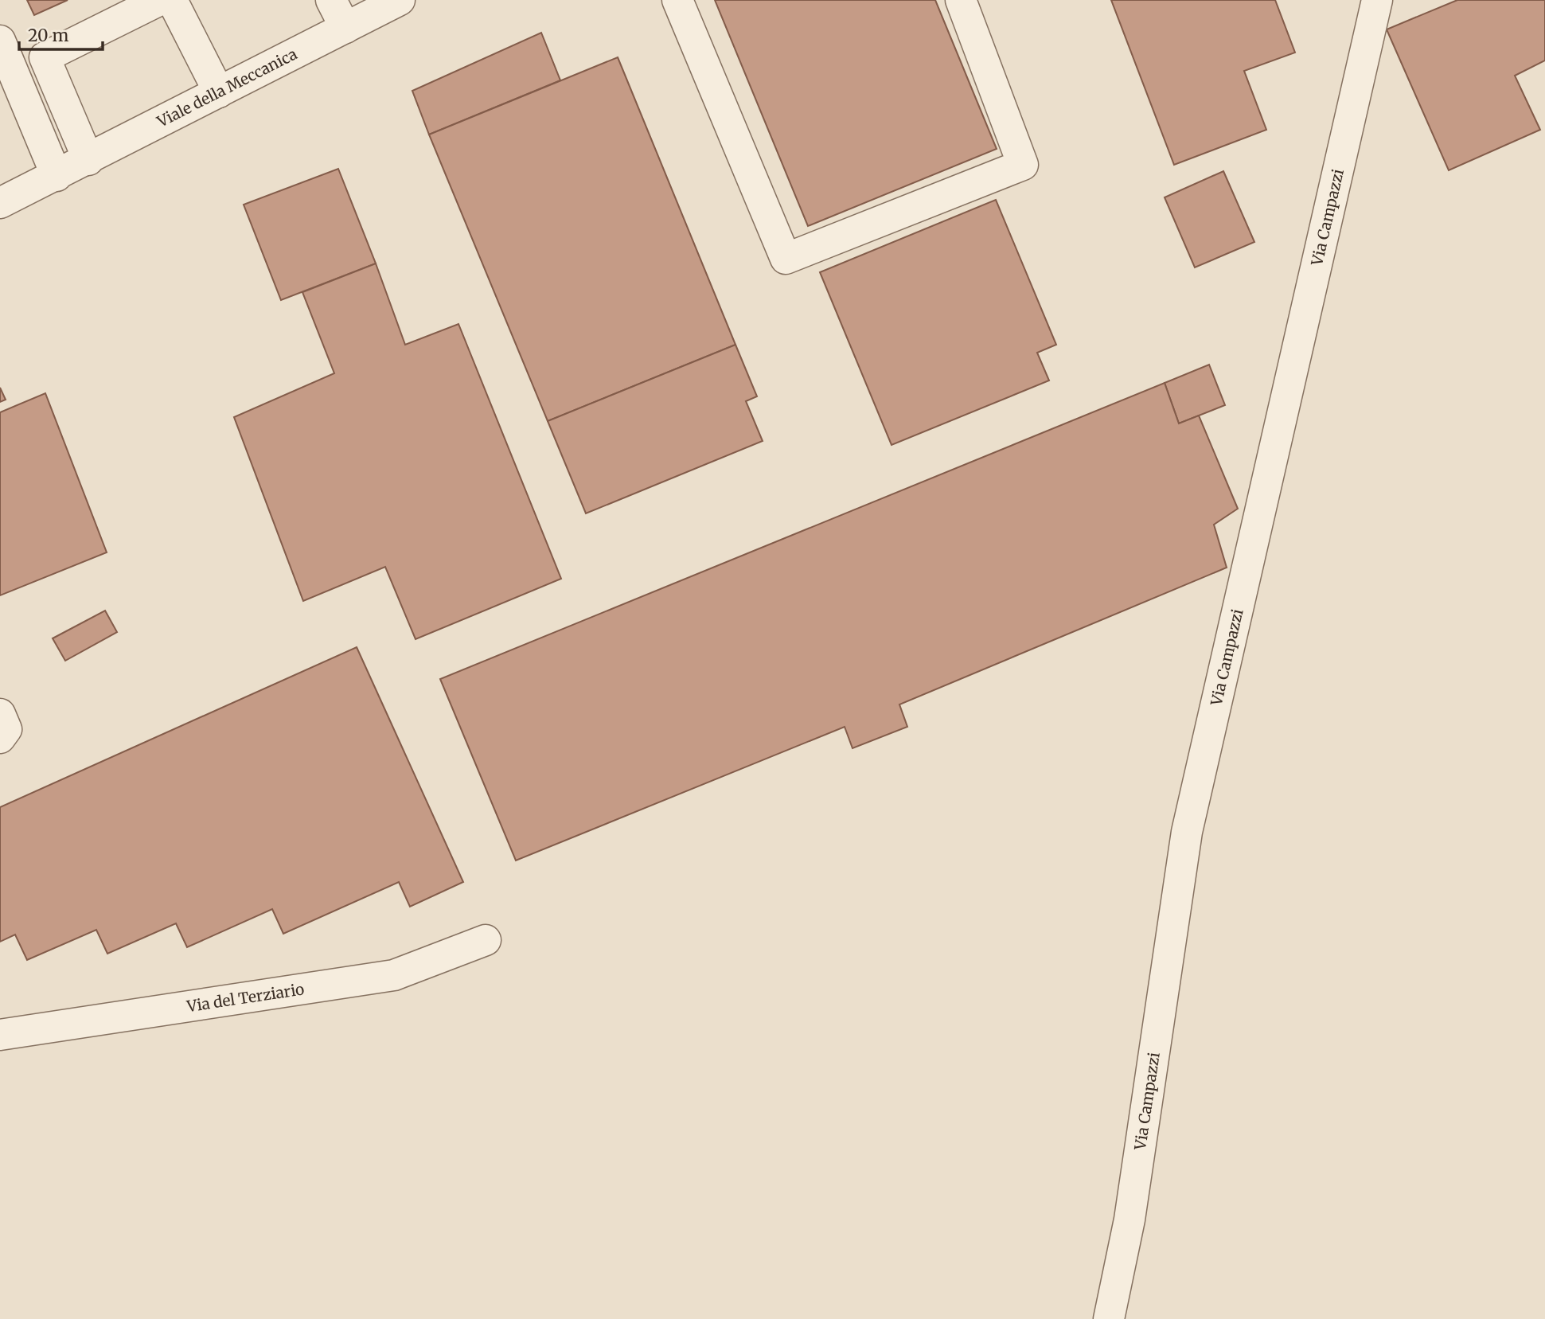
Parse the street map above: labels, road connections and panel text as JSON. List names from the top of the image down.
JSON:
{
  "streets": {
    "street": ["Viale della Meccanica", "Via Campazzi", "Via del Terziario"]
  },
  "scale_bar": "20 m"
}
